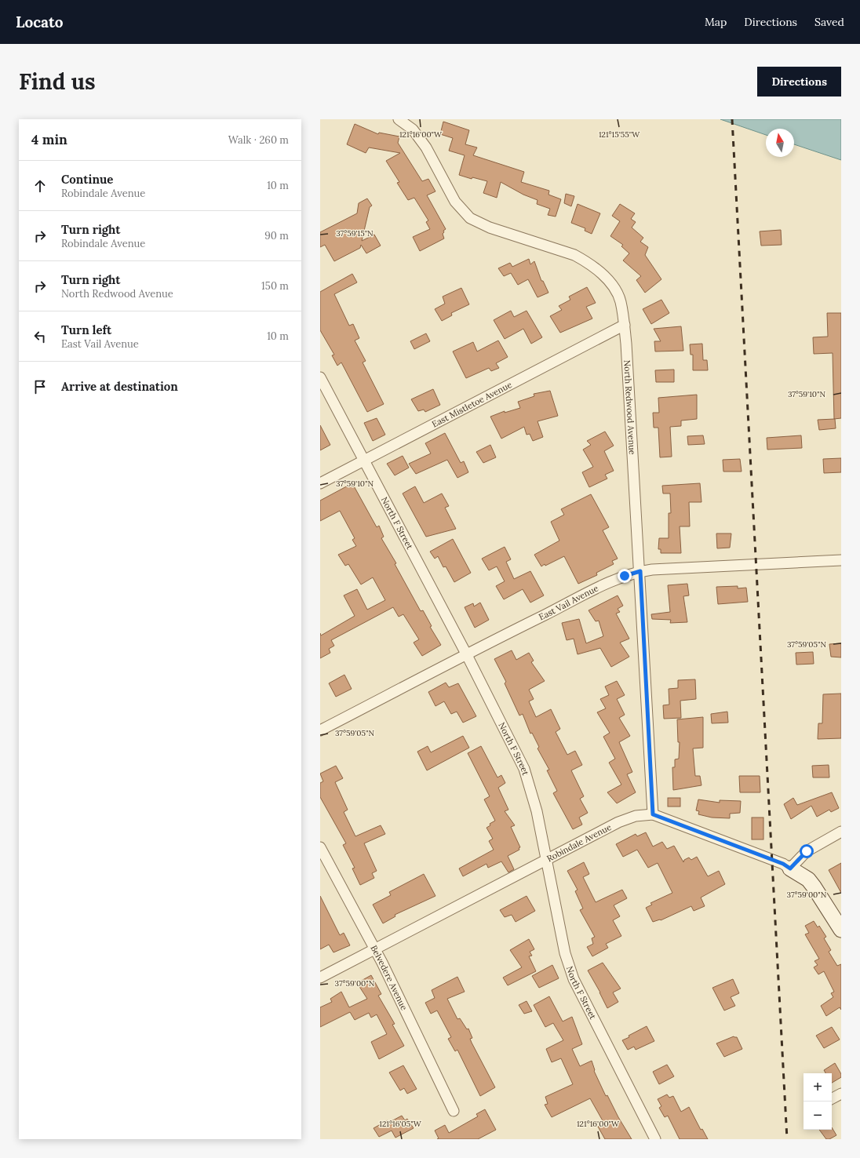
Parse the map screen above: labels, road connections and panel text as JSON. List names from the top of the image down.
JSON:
{
  "streets": {
    "street": [
      "East Mistletoe Avenue",
      "North Redwood Avenue",
      "North F Street",
      "East Vail Avenue",
      "Robindale Avenue",
      "Belvedere Avenue"
    ]
  },
  "crossings": [
    ["East Mistletoe Avenue", "North Redwood Avenue"],
    ["East Mistletoe Avenue", "North F Street"],
    ["North Redwood Avenue", "East Vail Avenue"],
    ["North Redwood Avenue", "Robindale Avenue"],
    ["North F Street", "East Vail Avenue"],
    ["North F Street", "Robindale Avenue"],
    ["Robindale Avenue", "Belvedere Avenue"]
  ],
  "north": "top",
  "page": {
    "header": "Locato",
    "nav": ["Map", "Directions", "Saved"],
    "buttons": "Directions",
    "title": "Find us",
    "heading": ["4 min", "Walk · 260 m"],
    "list": [
      ["Continue", "Robindale Avenue", "10 m"],
      ["Turn right", "Robindale Avenue", "90 m"],
      ["Turn right", "North Redwood Avenue", "150 m"],
      ["Turn left", "East Vail Avenue", "10 m"],
      "Arrive at destination"
    ],
    "map_buttons": ["+", "−"]
  },
  "coordinates": [
    "121°16'00\"W",
    "121°15'55\"W",
    "37°59'15\"N",
    "37°59'10\"N",
    "37°59'05\"N",
    "37°59'00\"N",
    "121°16'05\"W"
  ]
}
